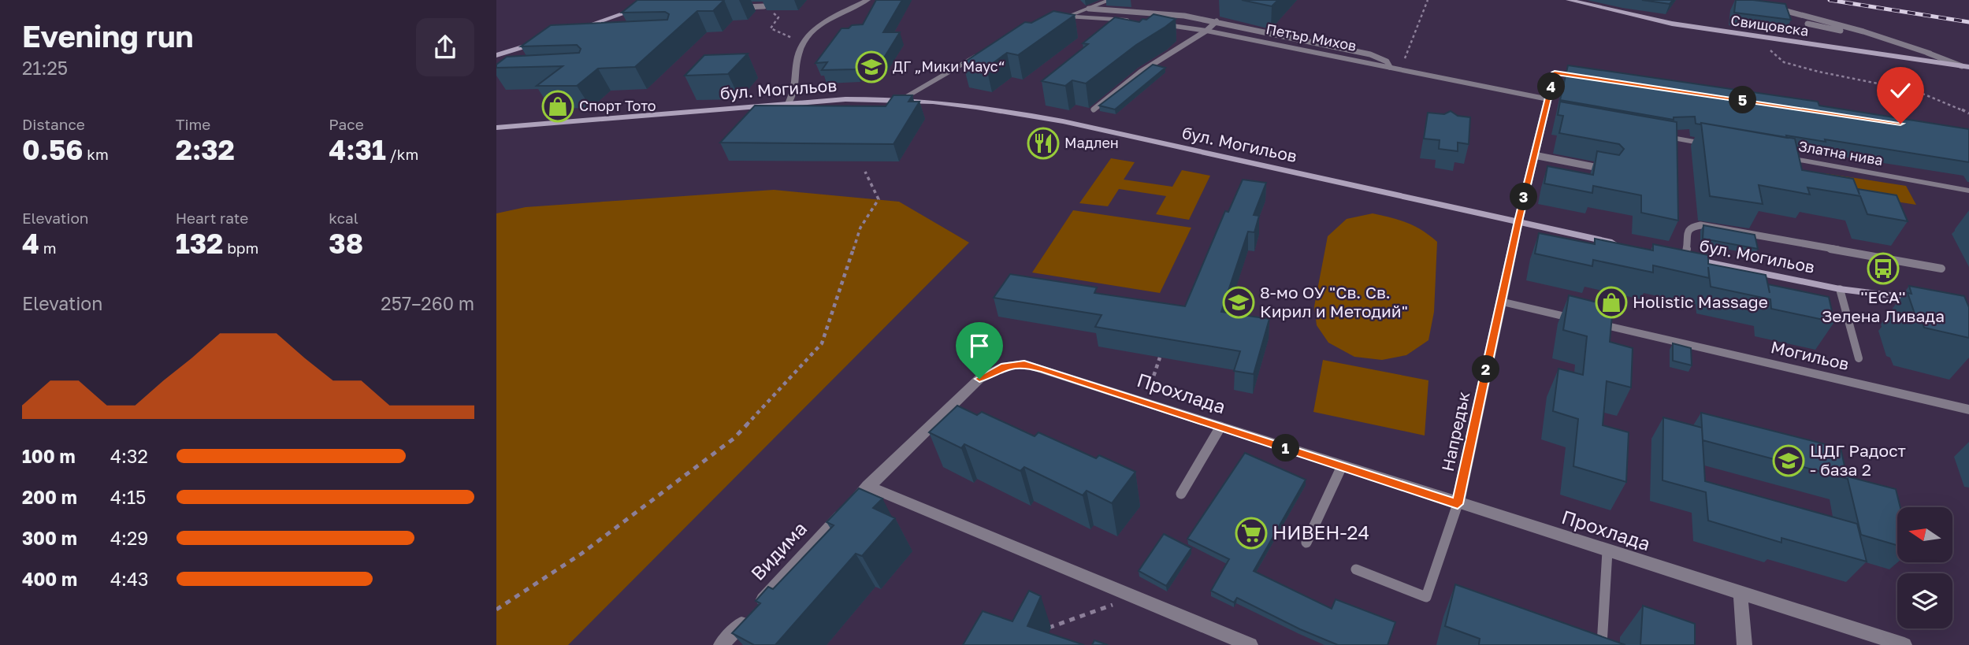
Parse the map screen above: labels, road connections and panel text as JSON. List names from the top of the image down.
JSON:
{
  "streets": {
    "street": [
      "Свищовска",
      "Петър Михов",
      "бул. Могильов",
      "Златна нива",
      "Могильов",
      "Прохлада",
      "Напредък",
      "Видима"
    ]
  },
  "crossings": [
    ["Петър Михов", "Напредък"],
    ["бул. Могильов", "Напредък"],
    ["Могильов", "Напредък"],
    ["Прохлада", "Напредък"],
    ["Прохлада", "Видима"]
  ],
  "places": {
    "school or university": ["ДГ „Мики Маус“", "8-мо ОУ \"Св. Св. Кирил и Методий\"", "ЦДГ Радост - база 2"],
    "shop": ["Спорт Тото", "Holistic Massage"],
    "restaurant": ["Мадлен"],
    "bus stop": ["''ЕСА'' Зелена Ливада"],
    "supermarket": ["НИВЕН-24"]
  },
  "north": "left",
  "page": {
    "heading": ["Evening run", "21:25"],
    "pins": [
      "4",
      "5",
      "3",
      "2",
      "1"
    ],
    "stats": [
      ["Distance", "0.56 km"],
      ["Time", "2:32"],
      ["Pace", "4:31 /km"],
      ["Elevation", "4 m"],
      ["Heart rate", "132 bpm"],
      ["kcal", "38"]
    ],
    "chart": ["Elevation", "257–260 m"],
    "list": [
      {
        "name": "100 m",
        "note": "4:32"
      },
      {
        "name": "200 m",
        "note": "4:15"
      },
      {
        "name": "300 m",
        "note": "4:29"
      },
      {
        "name": "400 m",
        "note": "4:43"
      }
    ]
  }
}
